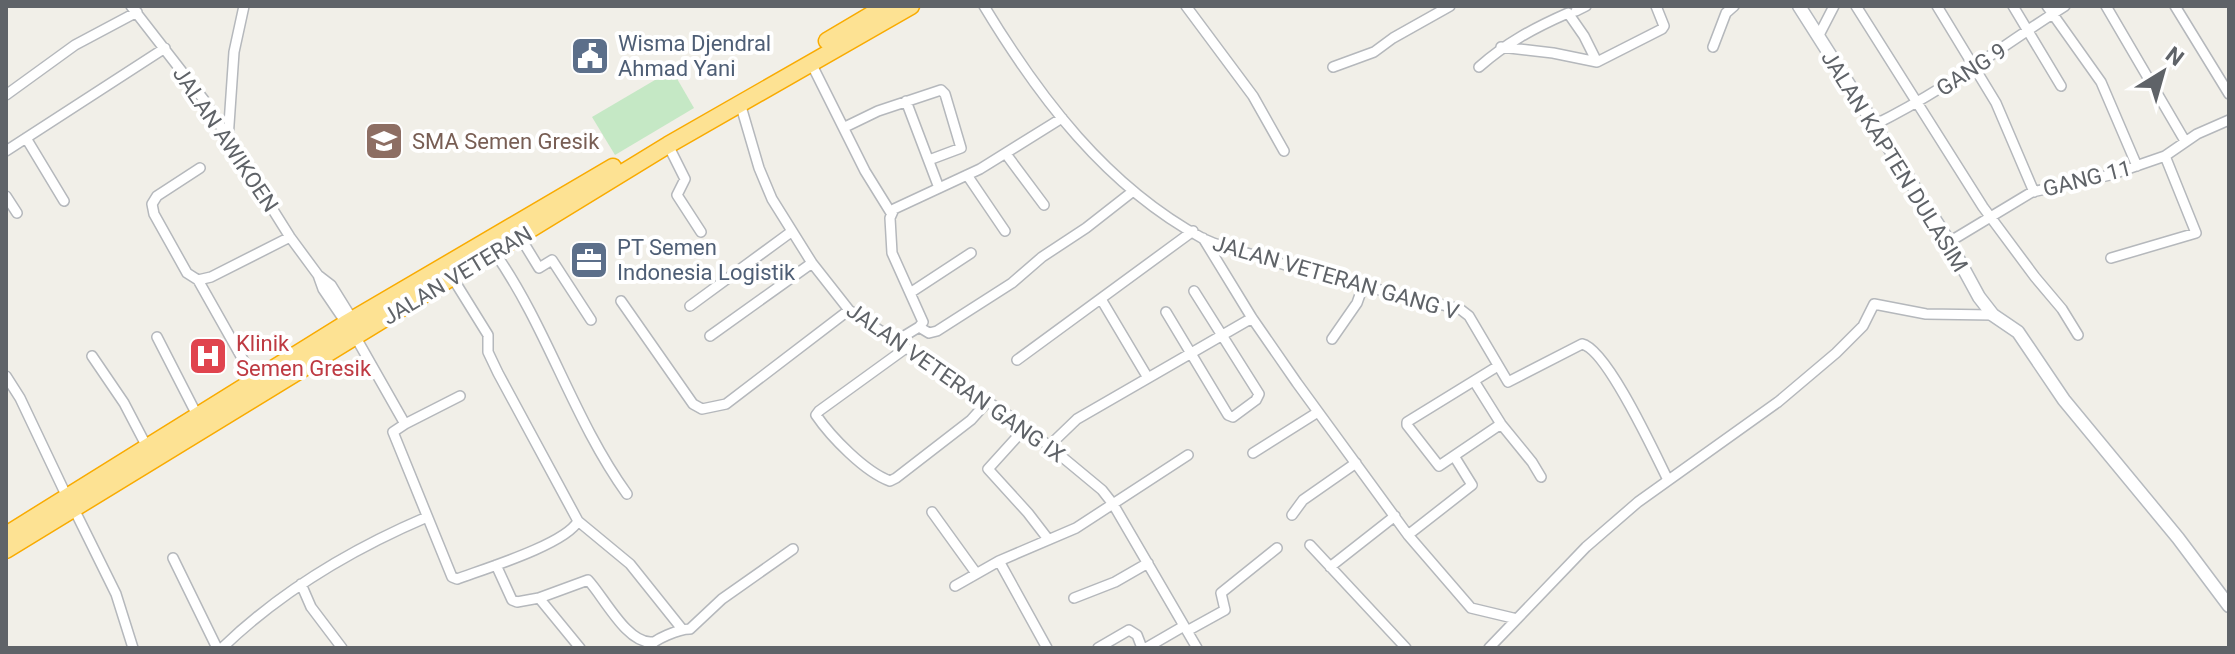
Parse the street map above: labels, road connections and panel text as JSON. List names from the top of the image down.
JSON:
{
  "streets": {
    "highway": ["JALAN VETERAN"],
    "main road": ["JALAN KAPTEN DULASIM"],
    "street": [
      "GANG 9",
      "JALAN AWIKOEN",
      "GANG 11",
      "JALAN VETERAN GANG V",
      "JALAN VETERAN GANG IX"
    ]
  },
  "crossings": [
    ["GANG 9", "JALAN KAPTEN DULASIM"],
    ["JALAN AWIKOEN", "JALAN VETERAN"],
    ["JALAN KAPTEN DULASIM", "GANG 11"],
    ["JALAN VETERAN", "JALAN VETERAN GANG IX"]
  ],
  "places": {
    "public building": ["Wisma Djendral Ahmad Yani"],
    "school or university": ["SMA Semen Gresik"],
    "office": ["PT Semen Indonesia Logistik"],
    "hospital": ["Klinik Semen Gresik"]
  },
  "north": "top right"
}
